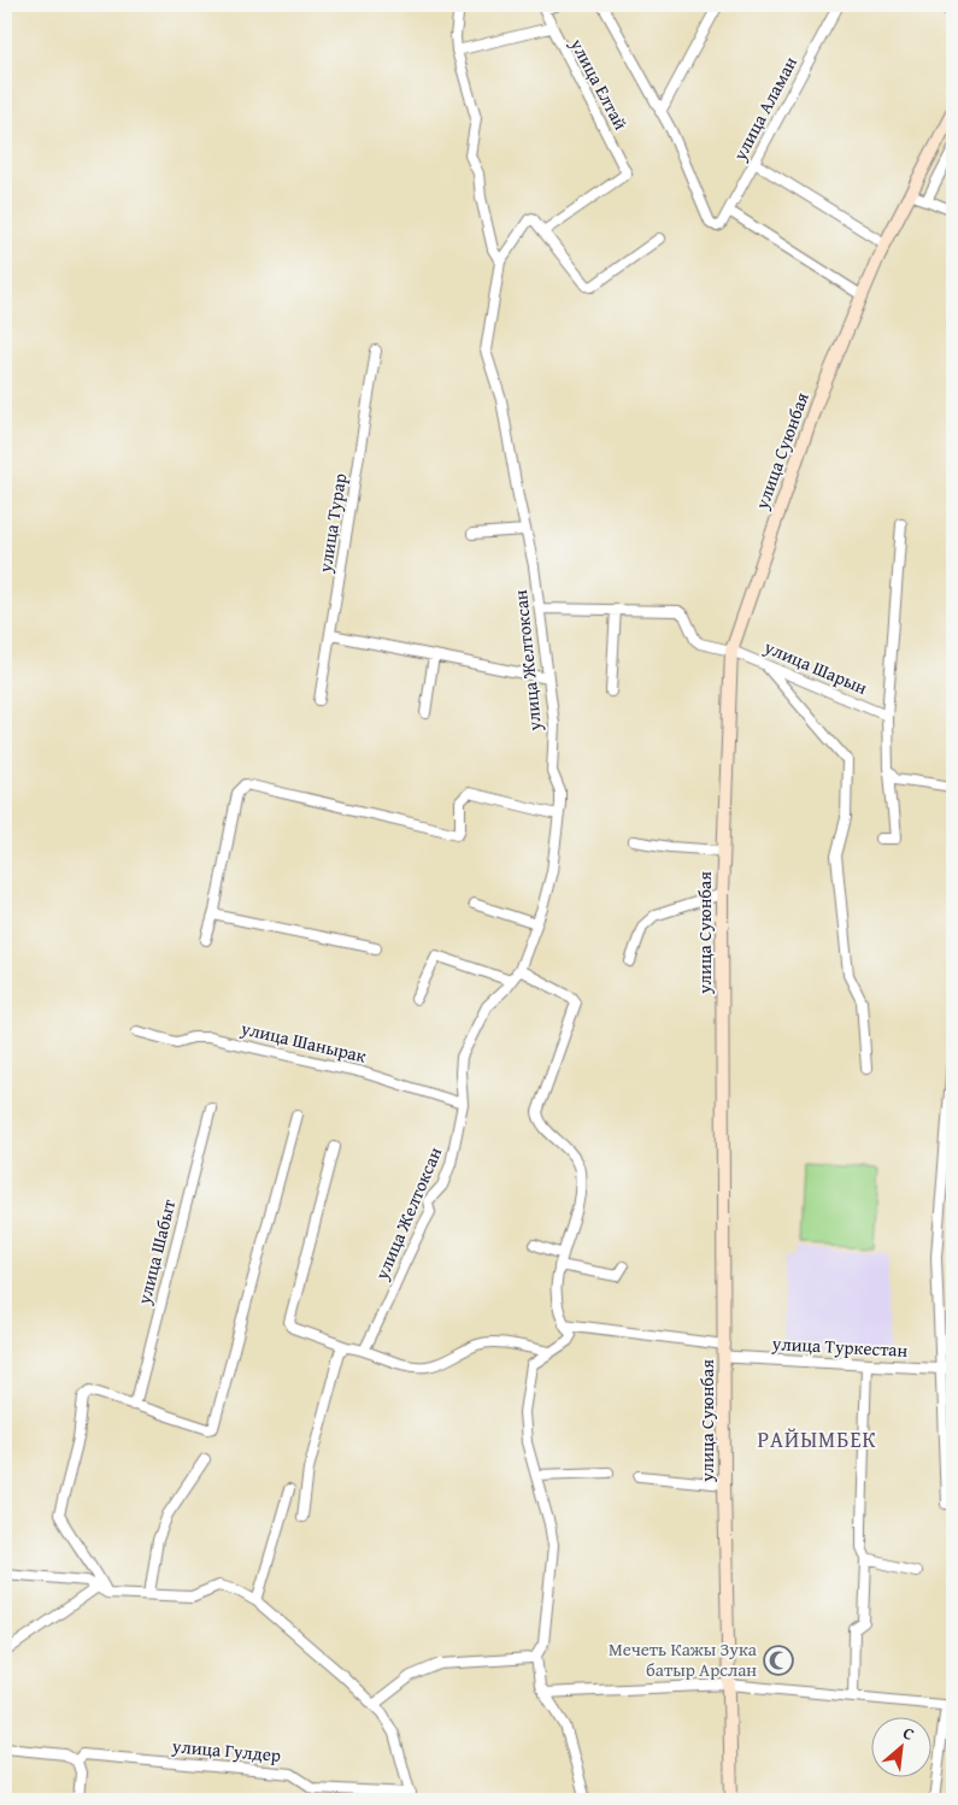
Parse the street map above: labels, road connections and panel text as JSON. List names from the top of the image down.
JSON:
{
  "streets": {
    "main road": ["улица Суюнбая"],
    "street": [
      "улица Елтай",
      "улица Аламан",
      "улица Турар",
      "улица Желтоксан",
      "улица Шарын",
      "улица Шанырак",
      "улица Шабыт",
      "улица Туркестан",
      "улица Гулдер"
    ]
  },
  "crossings": [
    ["улица Суюнбая", "улица Шарын"],
    ["улица Суюнбая", "улица Туркестан"],
    ["улица Желтоксан", "улица Шанырак"]
  ],
  "districts": ["РАЙЫМБЕК"],
  "places": {
    "mosque": ["Мечеть Кажы Зука батыр Арслан"]
  },
  "north": "top right"
}
